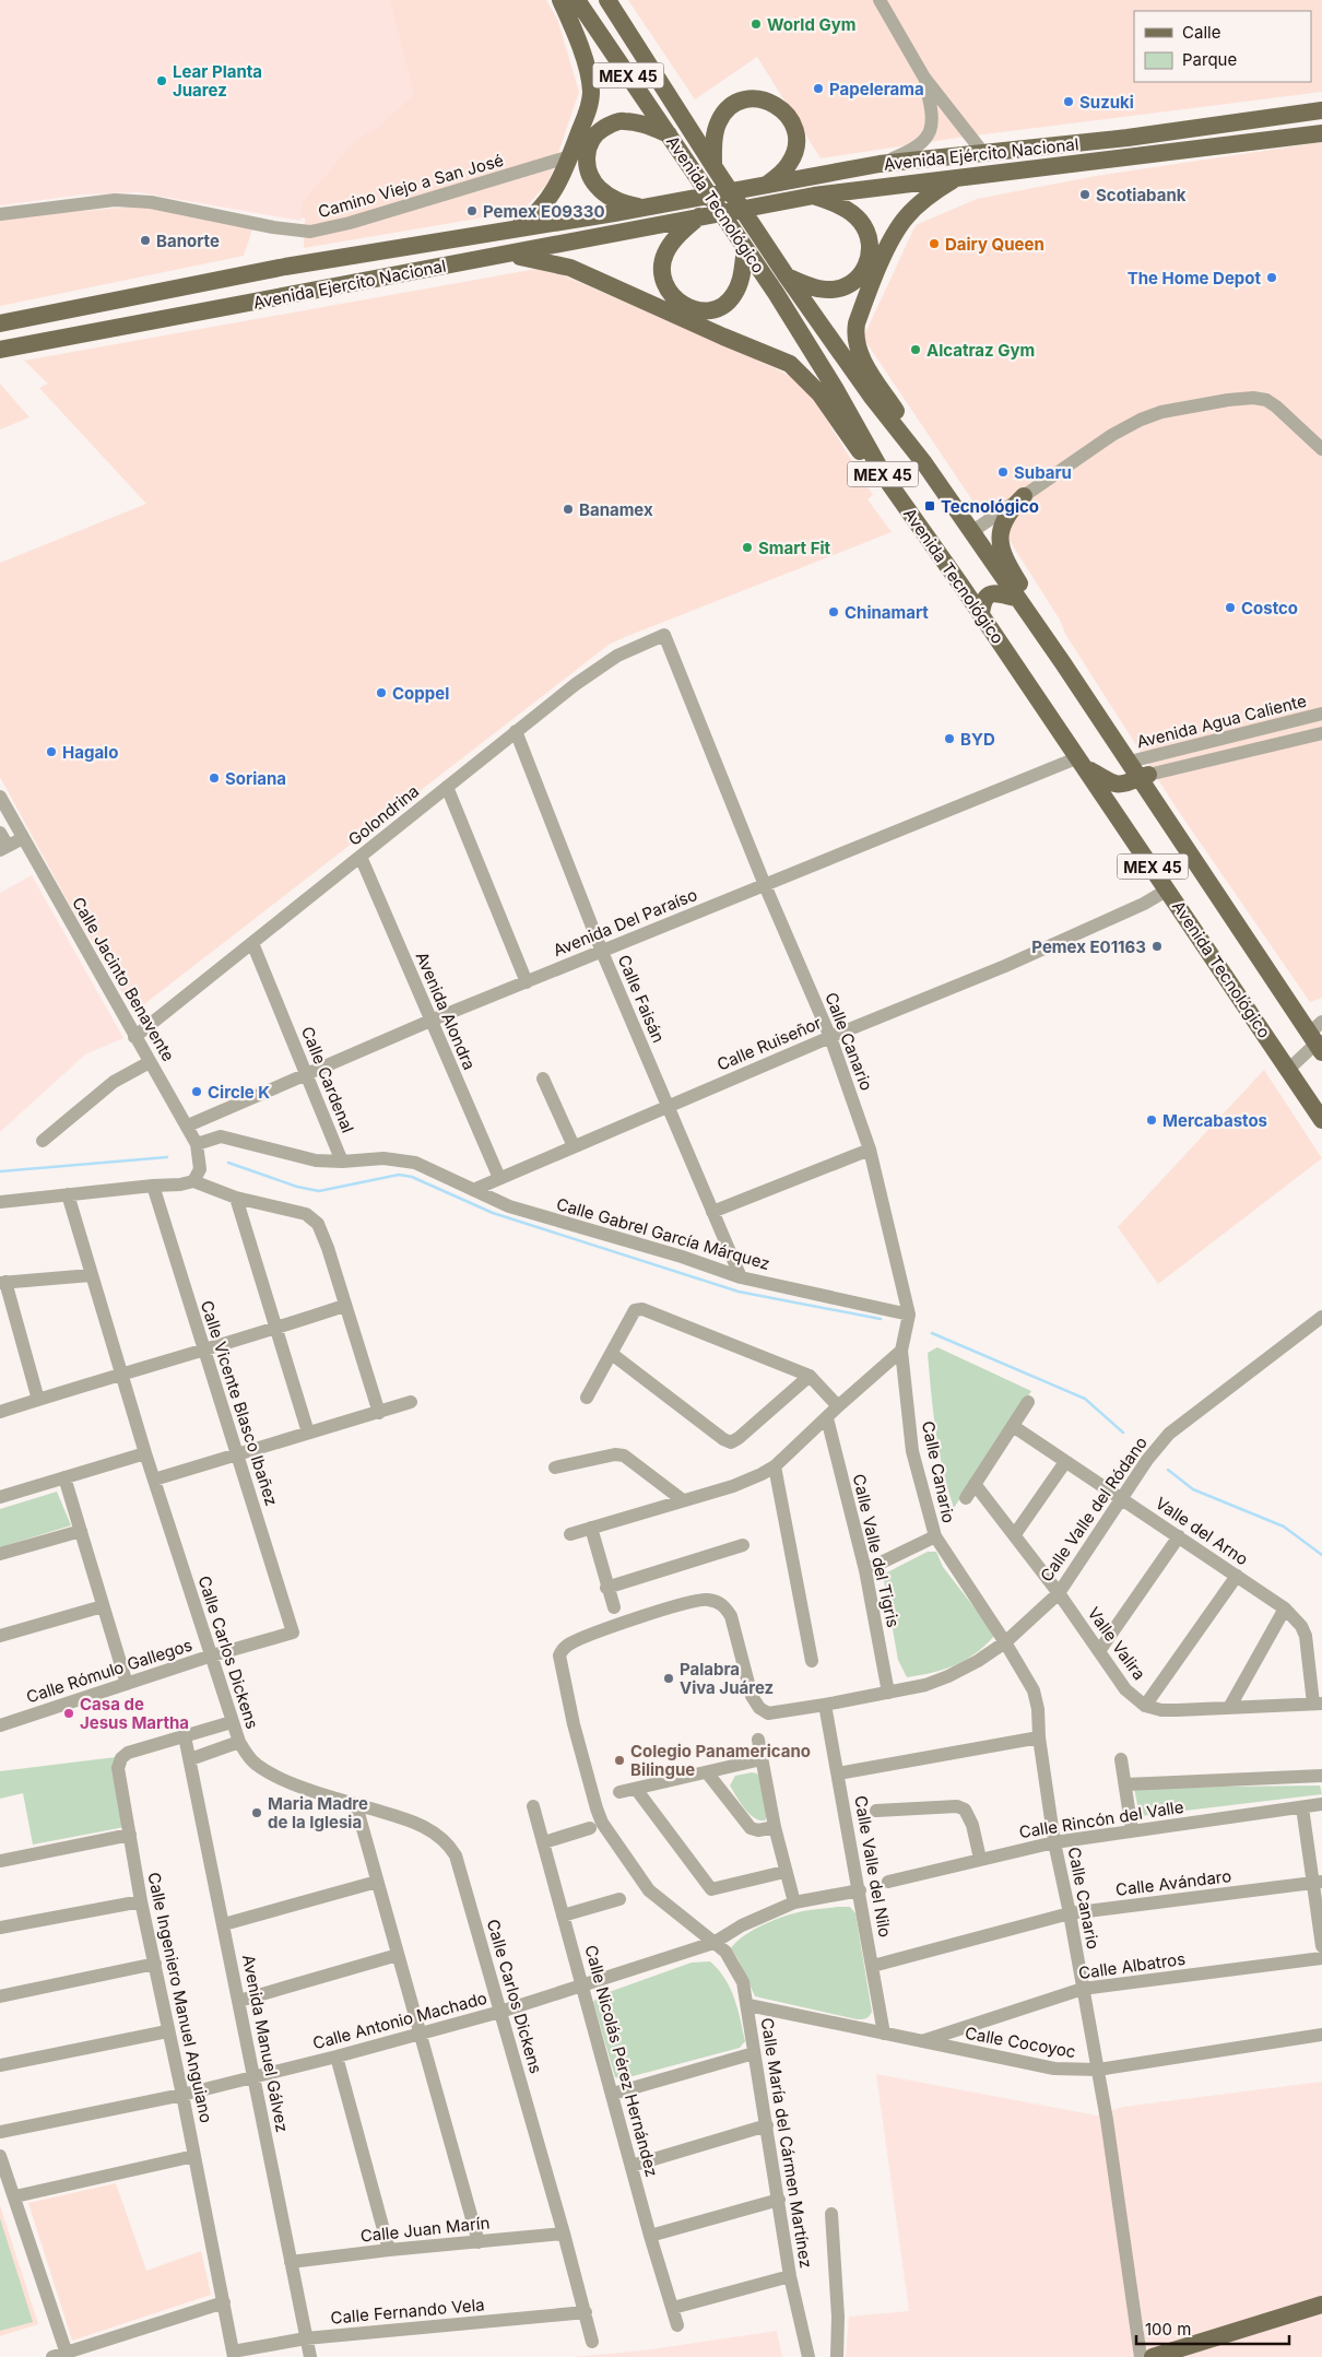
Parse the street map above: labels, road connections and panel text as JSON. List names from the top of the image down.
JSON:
{
  "streets": {
    "main road": [
      "MEX 45",
      "Avenida Ejército Nacional",
      "Avenida Tecnológico",
      "Avenida Ejercito Nacional"
    ],
    "street": [
      "Camino Viejo a San José",
      "Avenida Agua Caliente",
      "Golondrina",
      "Avenida Del Paraíso",
      "Calle Jacinto Benavente",
      "Calle Faisán",
      "Avenida Alondra",
      "Calle Canario",
      "Calle Ruiseñor",
      "Calle Cardenal",
      "Calle Gabrel García Márquez",
      "Calle Vicente Blasco Ibañez",
      "Calle Valle del Ródano",
      "Valle del Arno",
      "Calle Valle del Tigris",
      "Valle Valira",
      "Calle Carlos Dickens",
      "Calle Rómulo Gallegos",
      "Calle Rincón del Valle",
      "Calle Valle del Nilo",
      "Calle Avándaro",
      "Calle Albatros",
      "Calle Ingeniero Manuel Anguiano",
      "Calle Antonio Machado",
      "Calle Cocoyoc",
      "Avenida Manuel Gálvez",
      "Calle Nicolás Pérez Hernández",
      "Calle María del Cármen Martínez",
      "Calle Juan Marín",
      "Calle Fernando Vela"
    ]
  },
  "crossings": [
    ["Avenida Ejército Nacional", "Avenida Ejercito Nacional"],
    ["Avenida Tecnológico", "Avenida Agua Caliente"],
    ["Avenida Tecnológico", "Avenida Del Paraíso"],
    ["Avenida Tecnológico", "Calle Ruiseñor"],
    ["Golondrina", "Calle Jacinto Benavente"],
    ["Golondrina", "Calle Faisán"],
    ["Golondrina", "Avenida Alondra"],
    ["Golondrina", "Calle Canario"],
    ["Golondrina", "Calle Cardenal"],
    ["Avenida Del Paraíso", "Calle Jacinto Benavente"],
    ["Avenida Del Paraíso", "Calle Faisán"],
    ["Avenida Del Paraíso", "Avenida Alondra"],
    ["Avenida Del Paraíso", "Calle Canario"],
    ["Avenida Del Paraíso", "Calle Cardenal"],
    ["Calle Faisán", "Calle Ruiseñor"],
    ["Calle Faisán", "Calle Gabrel García Márquez"],
    ["Avenida Alondra", "Calle Ruiseñor"],
    ["Calle Canario", "Calle Ruiseñor"],
    ["Calle Canario", "Calle Gabrel García Márquez"],
    ["Calle Canario", "Calle Valle del Ródano"],
    ["Calle Canario", "Calle Rincón del Valle"],
    ["Calle Canario", "Calle Avándaro"],
    ["Calle Canario", "Calle Albatros"],
    ["Calle Canario", "Calle Cocoyoc"],
    ["Calle Ruiseñor", "Calle Gabrel García Márquez"],
    ["Calle Cardenal", "Calle Gabrel García Márquez"],
    ["Calle Vicente Blasco Ibañez", "Calle Rómulo Gallegos"],
    ["Calle Valle del Ródano", "Valle del Arno"],
    ["Calle Valle del Ródano", "Calle Valle del Tigris"],
    ["Calle Valle del Ródano", "Valle Valira"],
    ["Calle Valle del Ródano", "Calle Valle del Nilo"],
    ["Calle Valle del Ródano", "Calle María del Cármen Martínez"],
    ["Calle Carlos Dickens", "Calle Rómulo Gallegos"],
    ["Calle Carlos Dickens", "Calle Ingeniero Manuel Anguiano"],
    ["Calle Carlos Dickens", "Calle Antonio Machado"],
    ["Calle Carlos Dickens", "Calle Juan Marín"],
    ["Calle Carlos Dickens", "Calle Fernando Vela"],
    ["Calle Valle del Nilo", "Calle Avándaro"],
    ["Calle Valle del Nilo", "Calle Antonio Machado"],
    ["Calle Valle del Nilo", "Calle Cocoyoc"],
    ["Calle Albatros", "Calle Cocoyoc"],
    ["Calle Ingeniero Manuel Anguiano", "Calle Antonio Machado"],
    ["Calle Ingeniero Manuel Anguiano", "Avenida Manuel Gálvez"],
    ["Calle Ingeniero Manuel Anguiano", "Calle Fernando Vela"],
    ["Calle Antonio Machado", "Avenida Manuel Gálvez"],
    ["Calle Antonio Machado", "Calle Nicolás Pérez Hernández"],
    ["Calle Antonio Machado", "Calle María del Cármen Martínez"],
    ["Calle Cocoyoc", "Calle María del Cármen Martínez"],
    ["Avenida Manuel Gálvez", "Calle Juan Marín"],
    ["Avenida Manuel Gálvez", "Calle Fernando Vela"]
  ],
  "places": {
    "other": [
      "World Gym",
      "Lear Planta Juarez",
      "Papelerama",
      "Suzuki",
      "Scotiabank",
      "Pemex E09330",
      "Banorte",
      "Dairy Queen",
      "The Home Depot",
      "Alcatraz Gym",
      "Subaru",
      "Banamex",
      "Smart Fit",
      "Costco",
      "Chinamart",
      "Coppel",
      "BYD",
      "Hagalo",
      "Soriana",
      "Pemex E01163",
      "Circle K",
      "Mercabastos",
      "Palabra Viva Juárez",
      "Casa de Jesus Martha",
      "Colegio Panamericano Bilingue",
      "Maria Madre de la Iglesia"
    ],
    "transit": ["Tecnológico"]
  },
  "legend": ["Calle", "Parque"],
  "scale_bar": "100 m"
}
